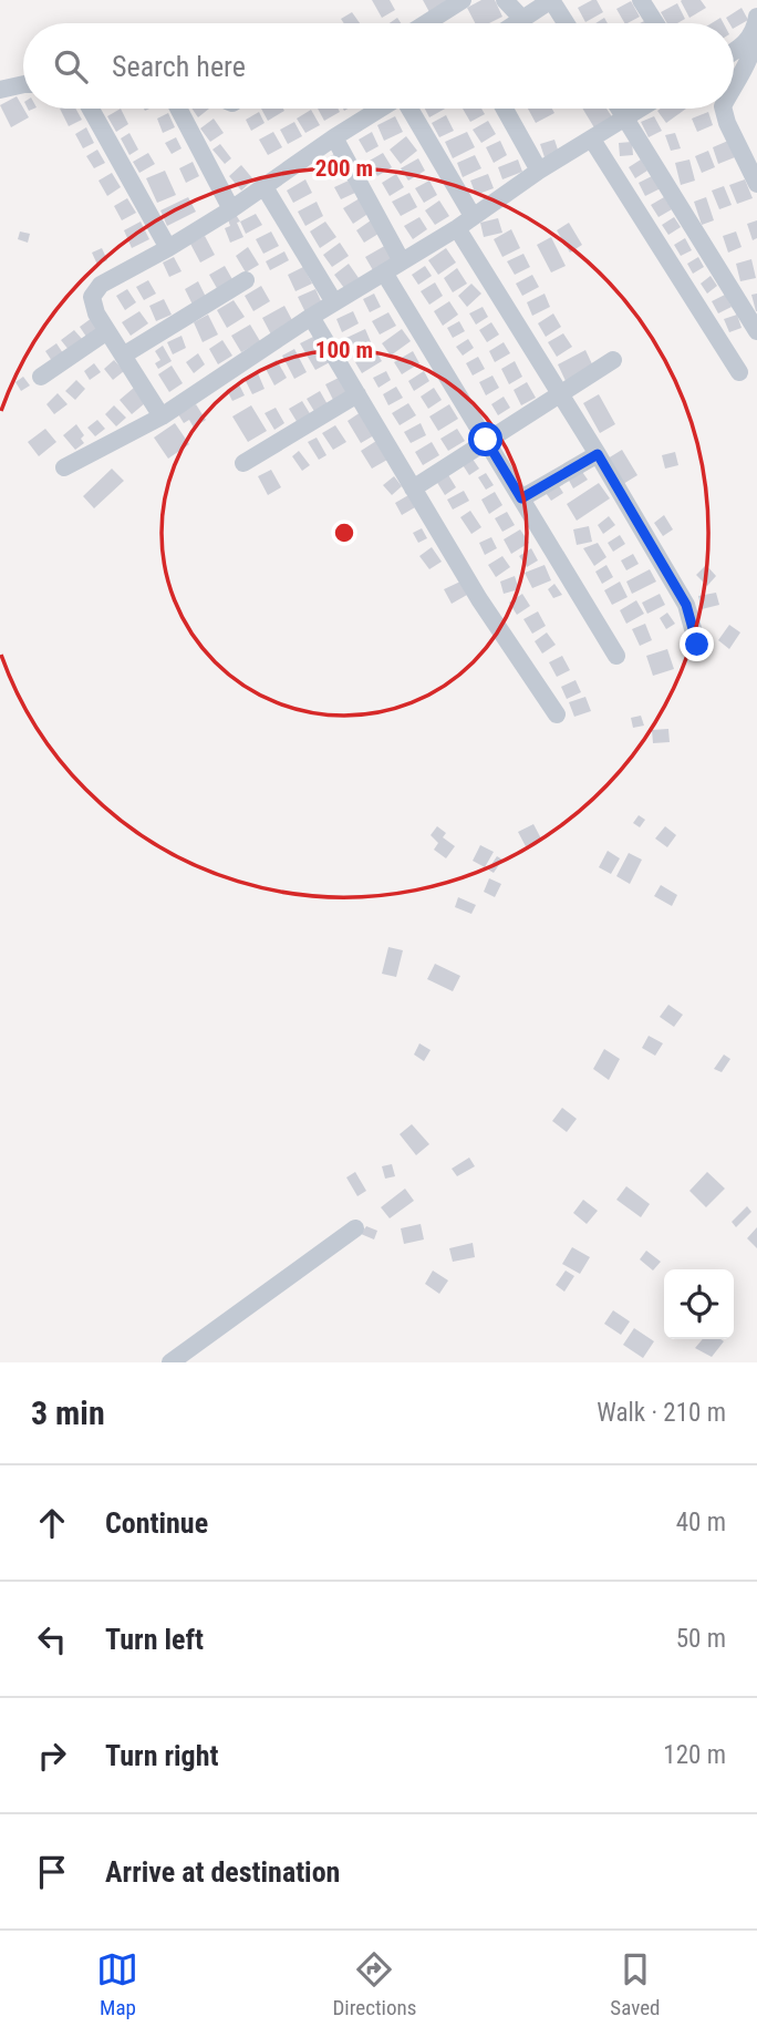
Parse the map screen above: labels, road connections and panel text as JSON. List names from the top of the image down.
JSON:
{
  "page": {
    "search": "Search here",
    "heading": ["3 min", "Walk · 210 m"],
    "list": [
      ["Continue", "40 m"],
      ["Turn left", "50 m"],
      ["Turn right", "120 m"],
      "Arrive at destination"
    ],
    "nav": ["Map", "Directions", "Saved"]
  },
  "rings": ["200 m", "100 m"]
}
